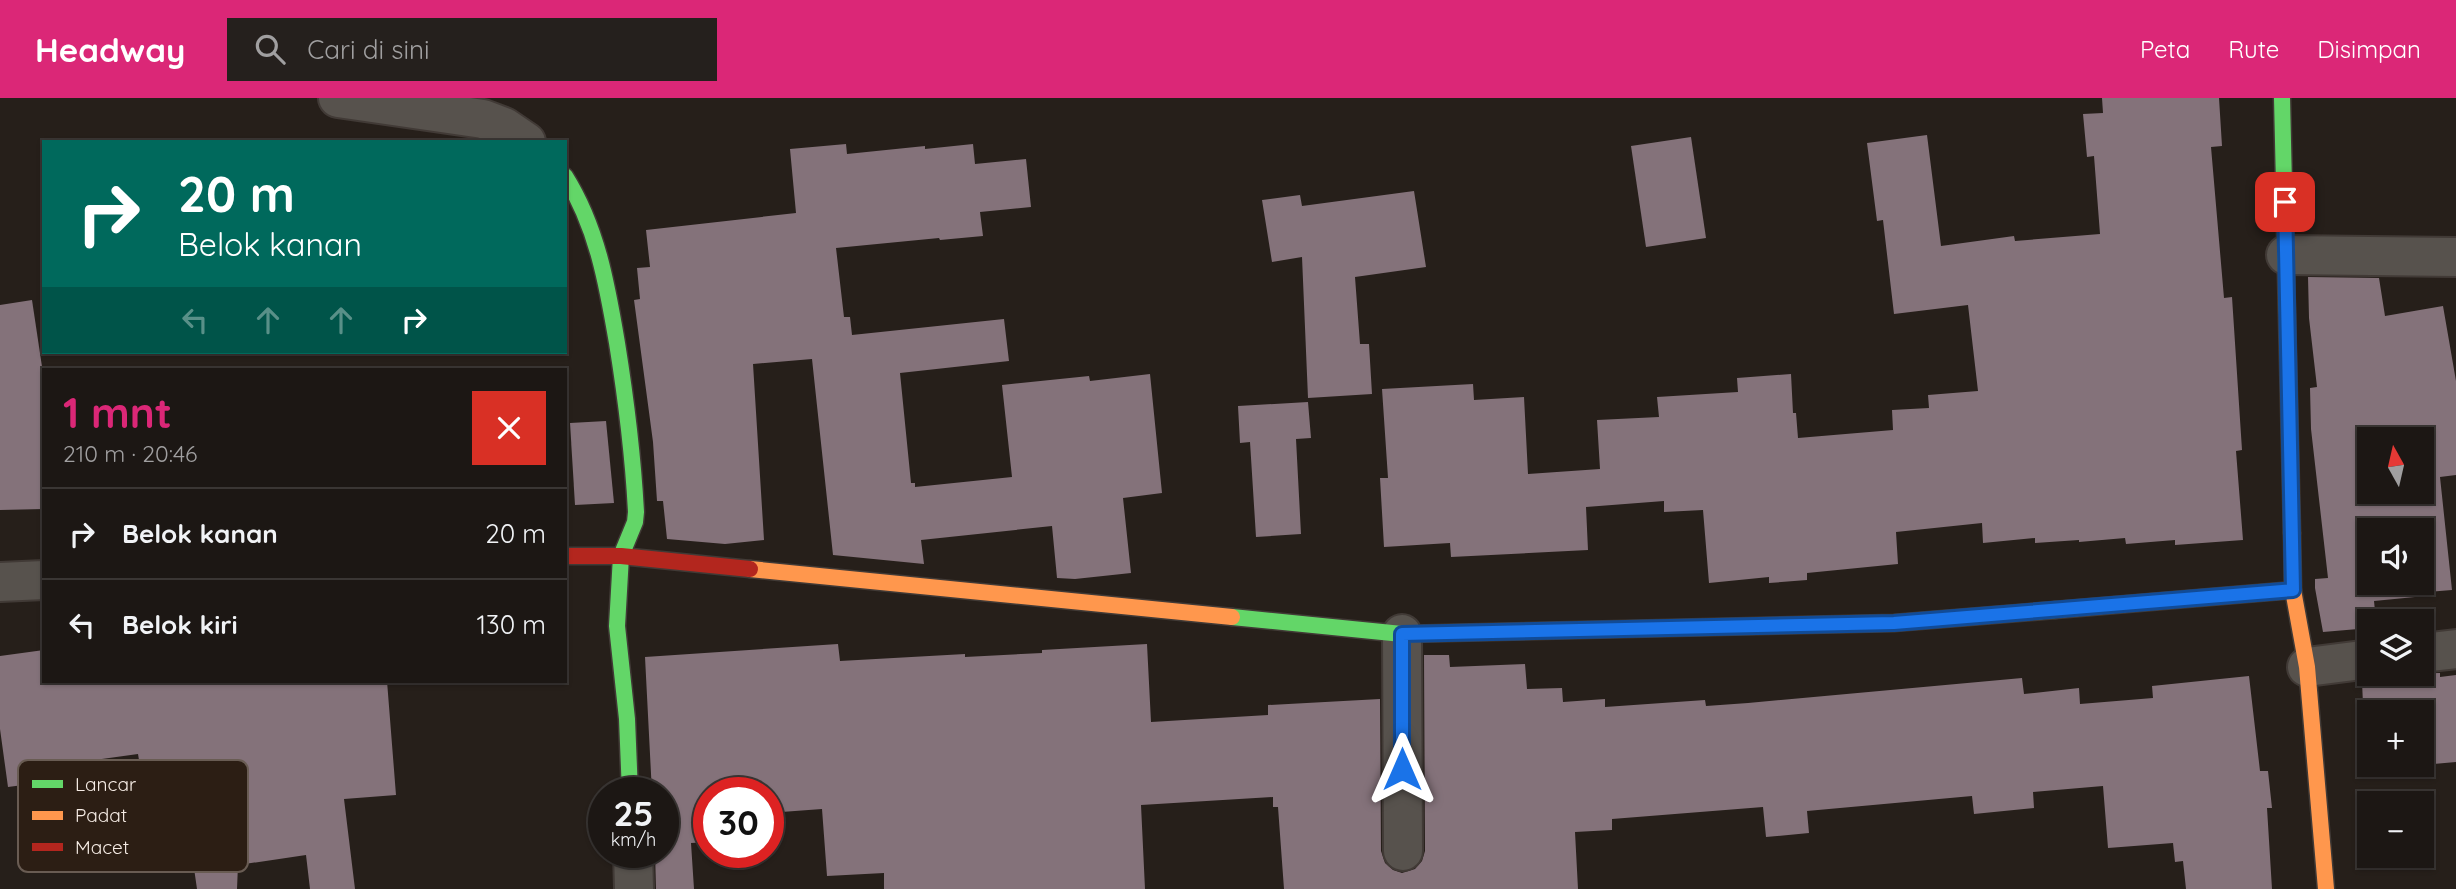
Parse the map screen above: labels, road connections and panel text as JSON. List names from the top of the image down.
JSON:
{
  "legend": ["Lancar", "Padat", "Macet"],
  "north": "top",
  "page": {
    "header": "Headway",
    "search": "Cari di sini",
    "nav": ["Peta", "Rute", "Disimpan"],
    "turn": ["20 m", "Belok kanan"],
    "heading": ["1 mnt", "210 m · 20:46"],
    "map_buttons": ["+", "−"],
    "list": [
      {
        "name": "Belok kanan",
        "value": "20 m"
      },
      {
        "name": "Belok kiri",
        "value": "130 m"
      }
    ],
    "speed": "25 km/h",
    "limit": "30"
  }
}
